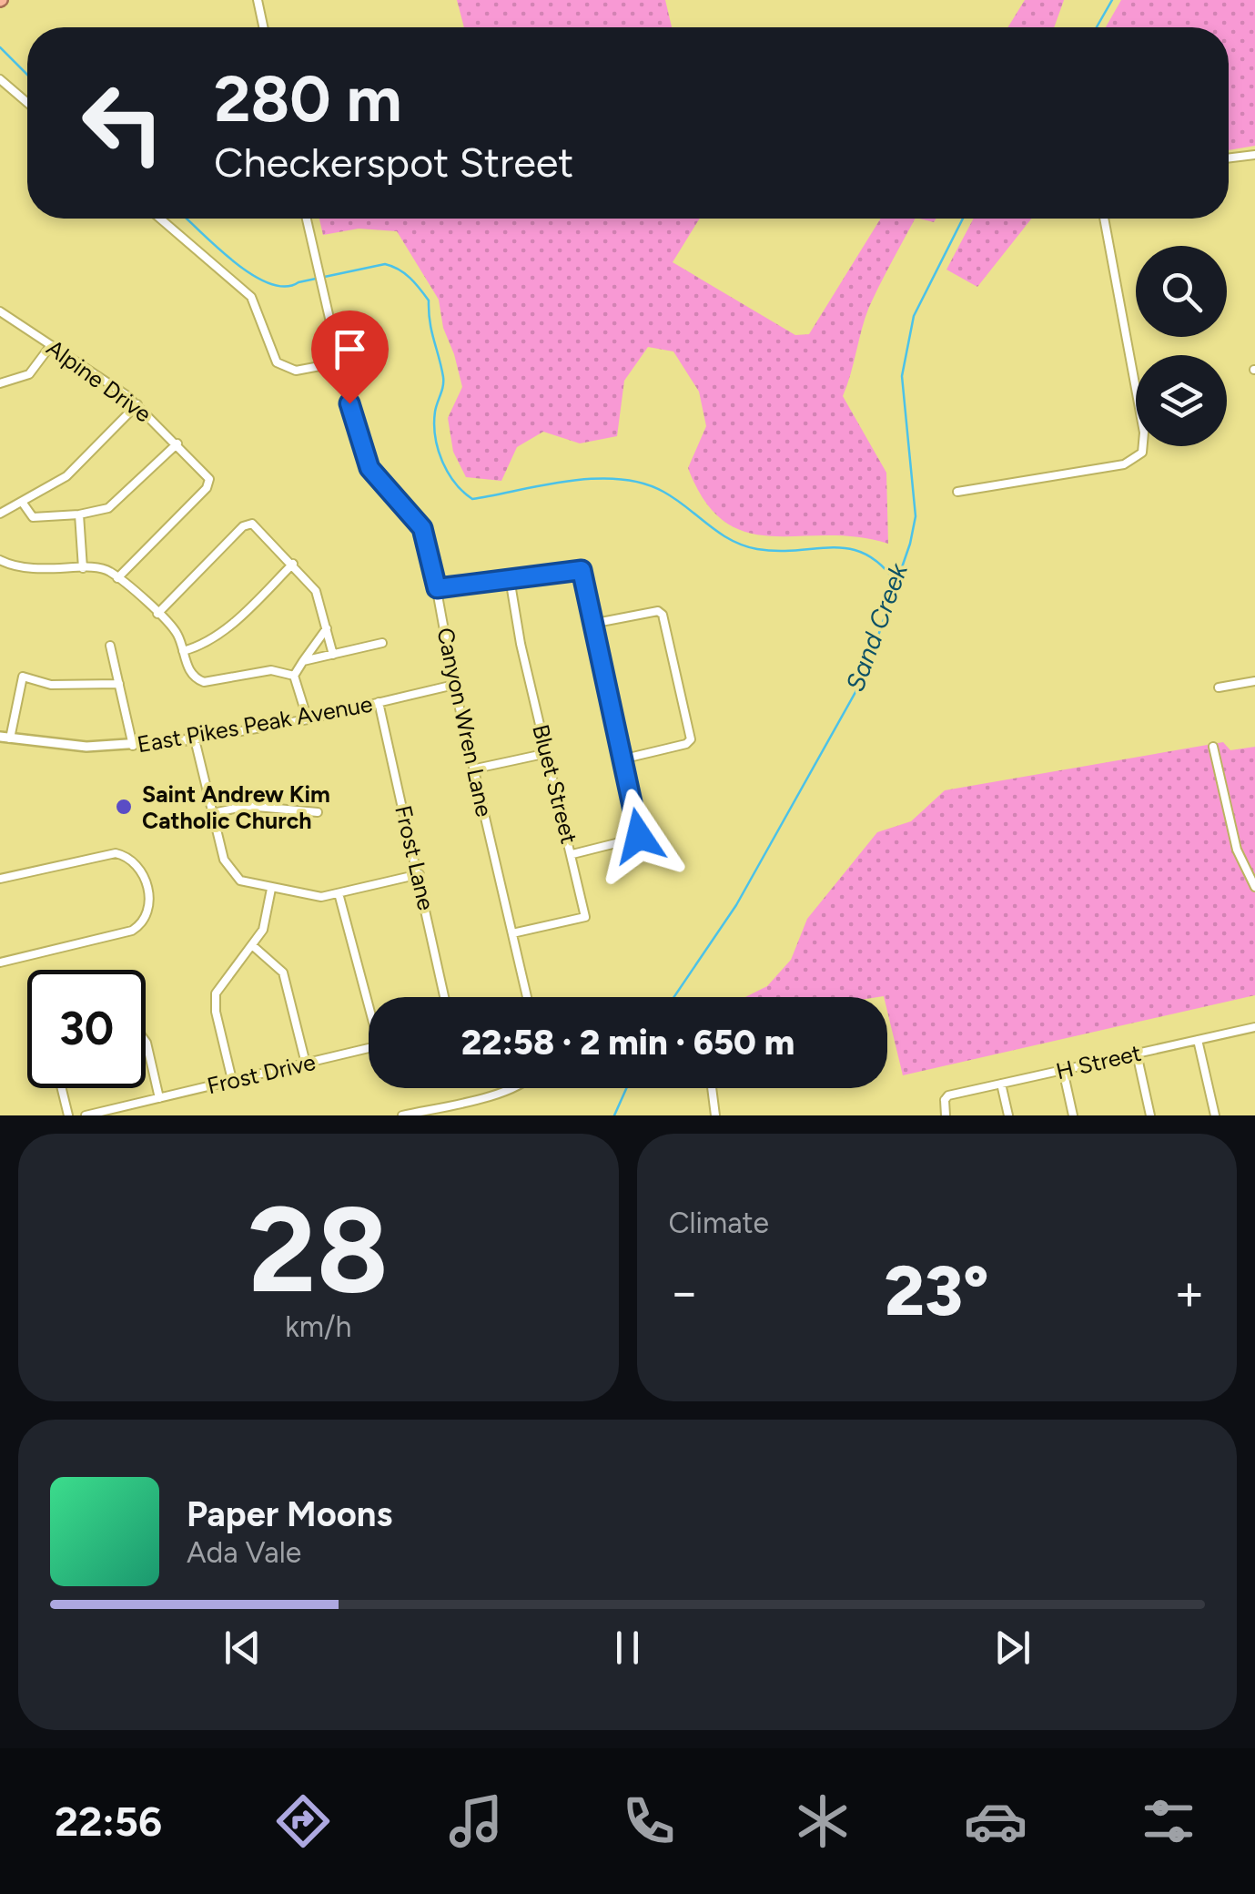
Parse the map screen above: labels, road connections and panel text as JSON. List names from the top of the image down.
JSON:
{
  "streets": {
    "street": [
      "Alpine Drive",
      "Canyon Wren Lane",
      "East Pikes Peak Avenue",
      "Bluet Street",
      "Frost Lane",
      "H Street",
      "Frost Drive"
    ]
  },
  "crossings": [
    ["Canyon Wren Lane", "East Pikes Peak Avenue"],
    ["Canyon Wren Lane", "Bluet Street"],
    ["East Pikes Peak Avenue", "Frost Lane"]
  ],
  "water": ["Sand Creek"],
  "places": ["Saint Andrew Kim Catholic Church"],
  "page": {
    "turn": ["280 m", "Checkerspot Street"],
    "limit": "30",
    "trip": "22:58 · 2 min · 650 m",
    "tile": [
      ["28", "km/h"],
      "Climate"
    ],
    "heat": ["−", "23°", "+"],
    "song": ["Paper Moons", "Ada Vale"],
    "tabs": "22:56"
  }
}
